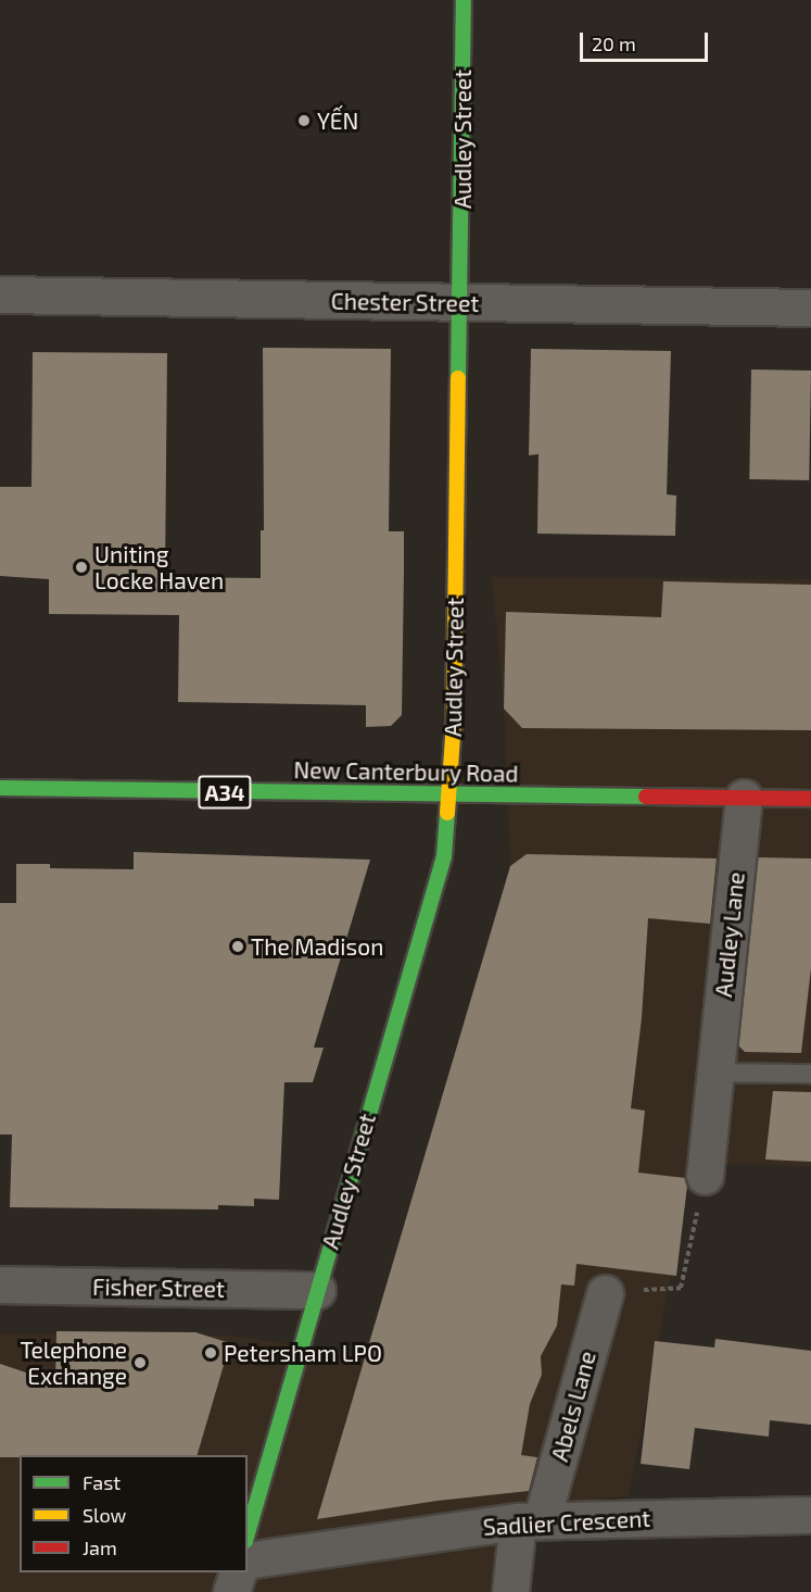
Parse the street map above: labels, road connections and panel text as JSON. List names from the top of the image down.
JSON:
{
  "streets": {
    "main road": ["Audley Street", "New Canterbury Road", "A34"],
    "street": [
      "Chester Street",
      "Audley Lane",
      "Fisher Street",
      "Abels Lane",
      "Sadlier Crescent"
    ]
  },
  "crossings": [
    ["Audley Street", "Chester Street"],
    ["Audley Street", "New Canterbury Road"],
    ["Audley Street", "Fisher Street"],
    ["New Canterbury Road", "Audley Lane"],
    ["Abels Lane", "Sadlier Crescent"]
  ],
  "places": [
    "YẾN",
    "Uniting Locke Haven",
    "The Madison",
    "Petersham LPO",
    "Telephone Exchange"
  ],
  "legend": ["Fast", "Slow", "Jam"],
  "scale_bar": "20 m"
}
